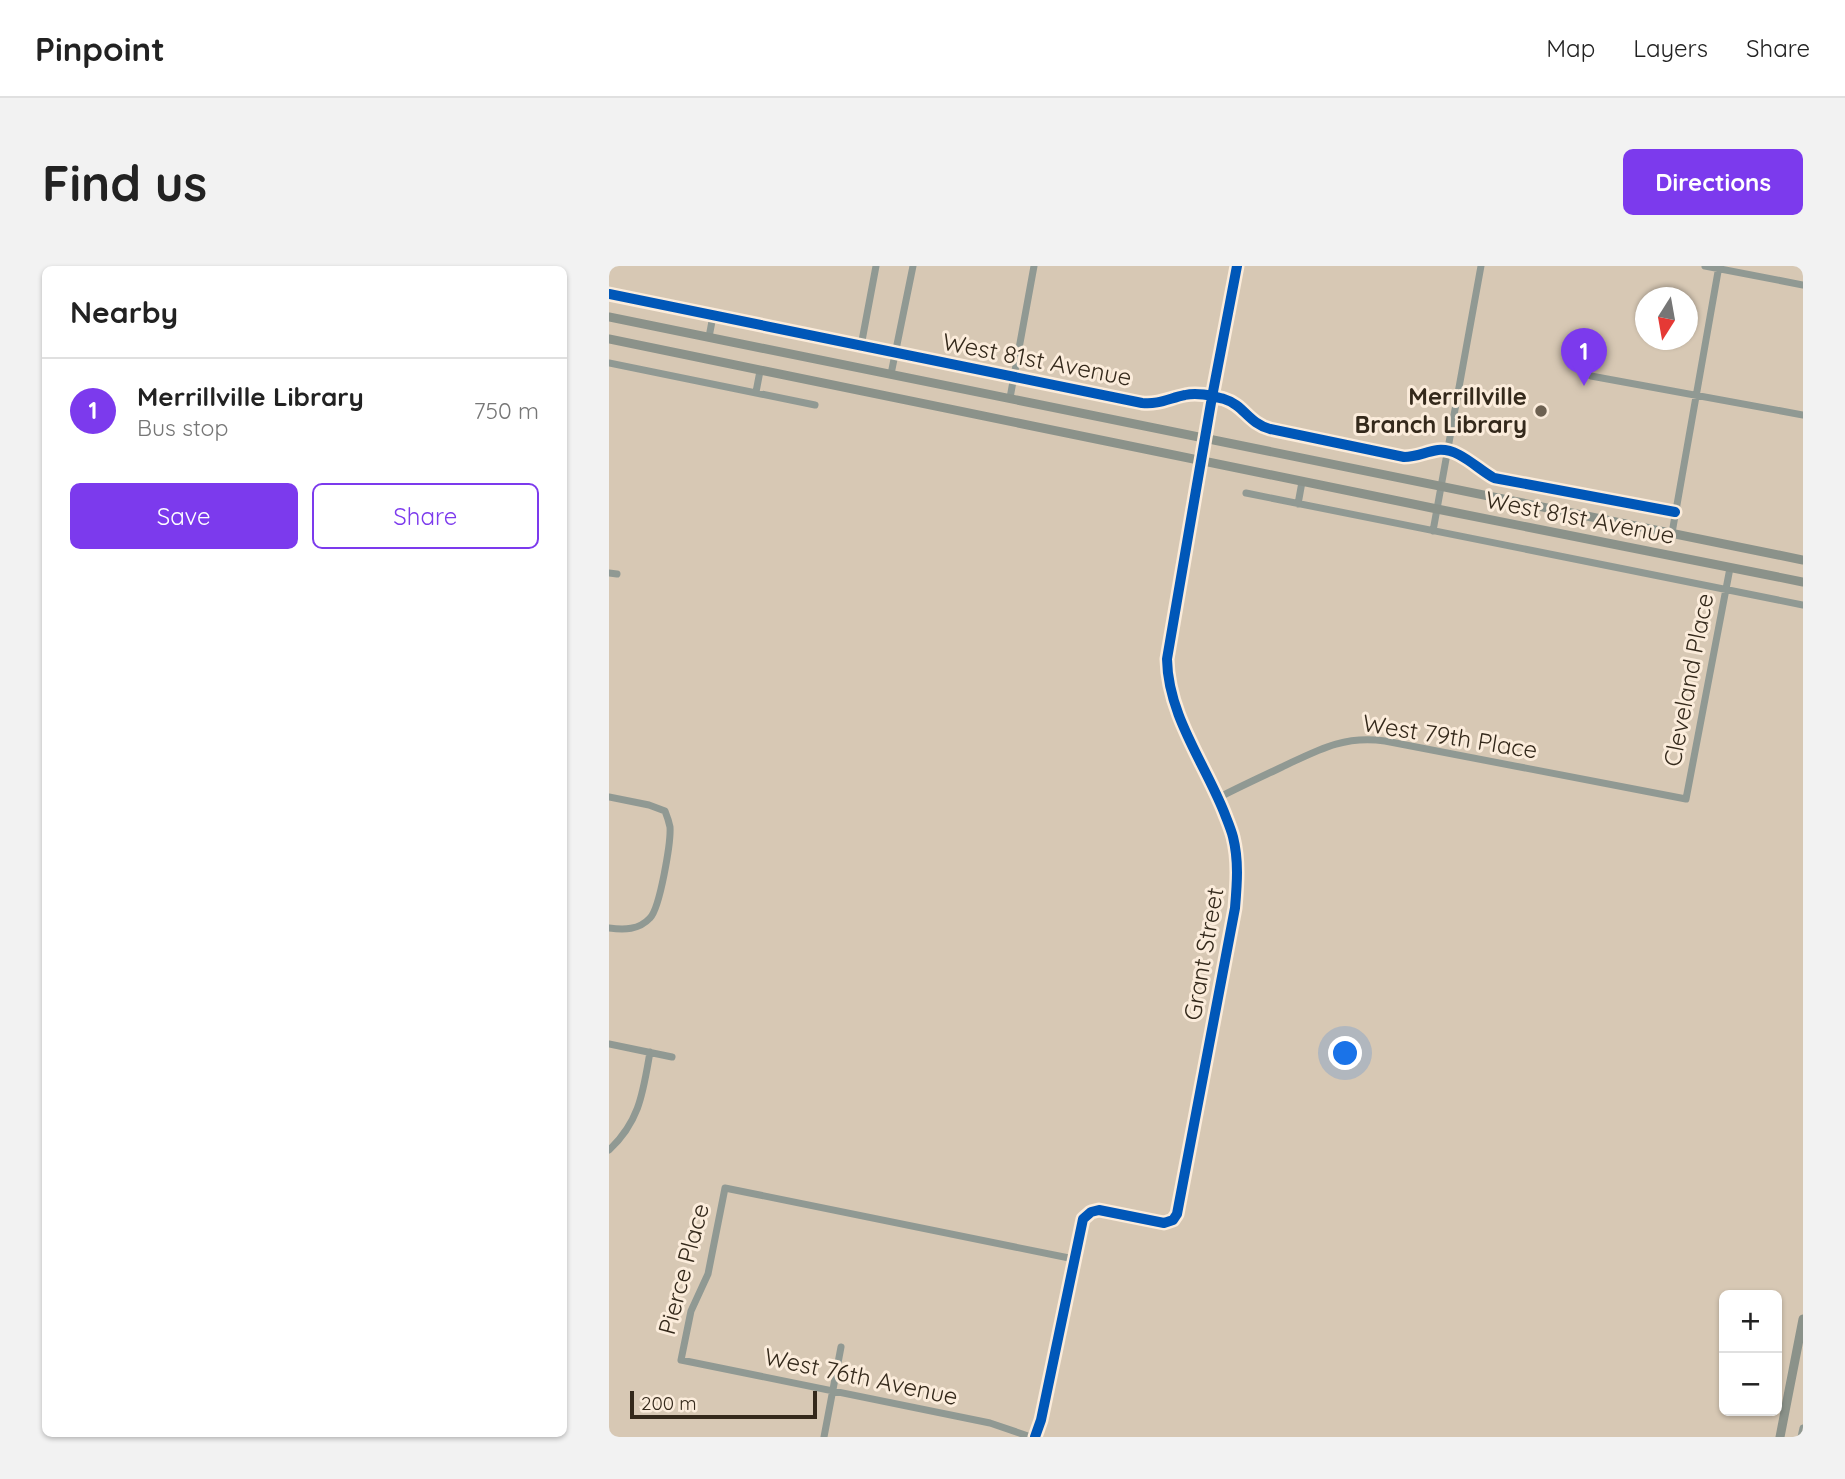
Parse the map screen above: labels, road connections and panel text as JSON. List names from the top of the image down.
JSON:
{
  "streets": {
    "main road": ["West 81st Avenue"],
    "street": [
      "Cleveland Place",
      "West 79th Place",
      "Grant Street",
      "Pierce Place",
      "West 76th Avenue"
    ]
  },
  "crossings": [
    ["West 81st Avenue", "Cleveland Place"],
    ["West 81st Avenue", "Grant Street"],
    ["Cleveland Place", "West 79th Place"],
    ["West 79th Place", "Grant Street"],
    ["Grant Street", "Pierce Place"],
    ["Grant Street", "West 76th Avenue"],
    ["Pierce Place", "West 76th Avenue"]
  ],
  "places": ["Merrillville Branch Library"],
  "scale_bar": "200 m",
  "north": "bottom",
  "page": {
    "header": "Pinpoint",
    "nav": ["Map", "Layers", "Share"],
    "buttons": [
      "Directions",
      ["Save", "Share"]
    ],
    "title": "Find us",
    "heading": "Nearby",
    "pins": "1",
    "list": [
      {
        "mark": "1",
        "name": "Merrillville Library",
        "note": "Bus stop",
        "value": "750 m"
      }
    ],
    "map_buttons": ["+", "−"],
    "scale": "200 m"
  }
}
